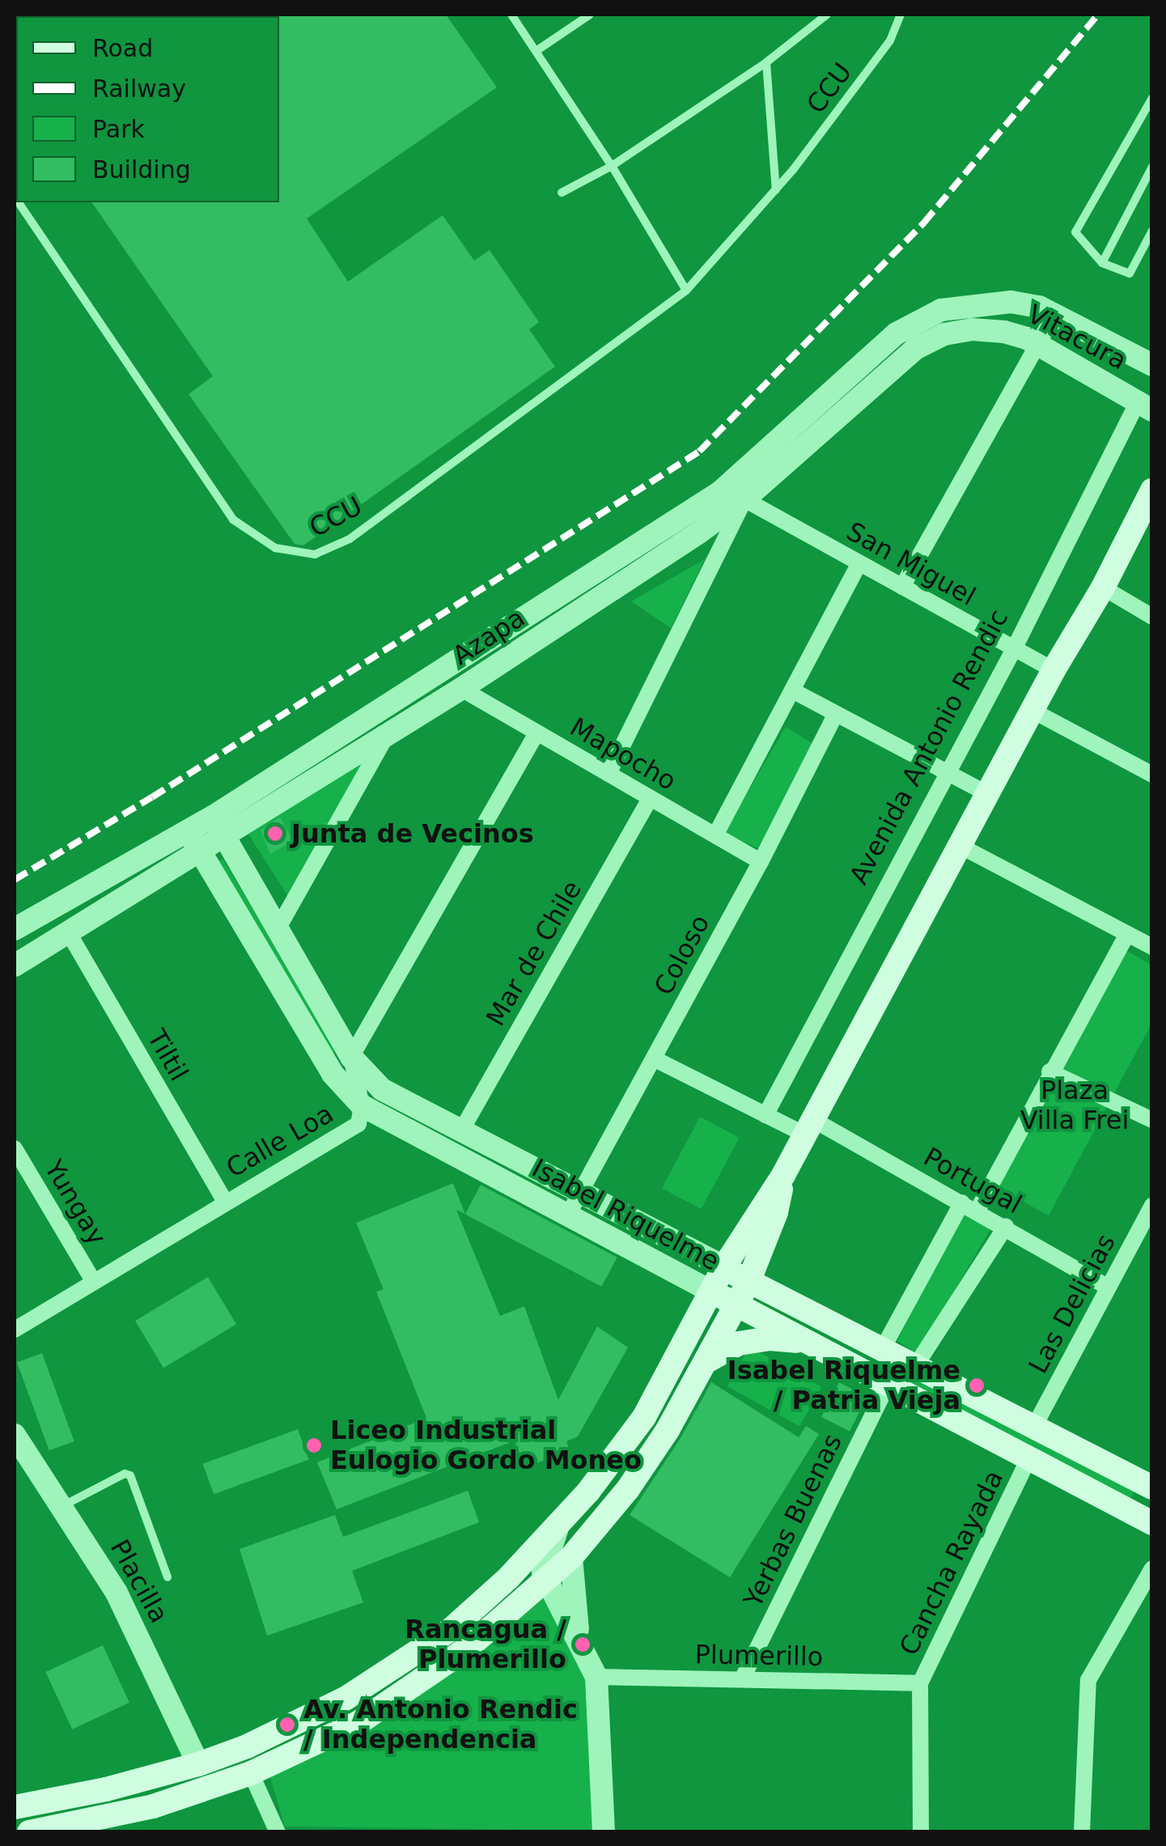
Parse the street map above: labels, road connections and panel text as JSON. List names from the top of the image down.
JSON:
{
  "streets": {
    "main road": ["Isabel Riquelme"],
    "street": [
      "Vitacura",
      "San Miguel",
      "Azapa",
      "Avenida Antonio Rendic",
      "Mapocho",
      "Mar de Chile",
      "Coloso",
      "Tiltil",
      "Calle Loa",
      "Portugal",
      "Yungay",
      "Las Delicias",
      "Yerbas Buenas",
      "Cancha Rayada",
      "Placilla",
      "Plumerillo"
    ],
    "lane": ["CCU"]
  },
  "crossings": [
    ["Vitacura", "Azapa"],
    ["Vitacura", "Avenida Antonio Rendic"],
    ["San Miguel", "Azapa"],
    ["San Miguel", "Avenida Antonio Rendic"],
    ["Azapa", "Mapocho"],
    ["Azapa", "Tiltil"],
    ["Azapa", "Isabel Riquelme"],
    ["Avenida Antonio Rendic", "Portugal"],
    ["Mapocho", "Mar de Chile"],
    ["Mapocho", "Coloso"],
    ["Mar de Chile", "Isabel Riquelme"],
    ["Coloso", "Portugal"],
    ["Coloso", "Isabel Riquelme"],
    ["Tiltil", "Calle Loa"],
    ["Calle Loa", "Yungay"],
    ["Calle Loa", "Isabel Riquelme"],
    ["Portugal", "Las Delicias"],
    ["Isabel Riquelme", "Las Delicias"],
    ["Isabel Riquelme", "Yerbas Buenas"],
    ["Isabel Riquelme", "Cancha Rayada"],
    ["Yerbas Buenas", "Plumerillo"],
    ["Cancha Rayada", "Plumerillo"]
  ],
  "parks": ["Plaza Villa Frei"],
  "places": [
    "Junta de Vecinos",
    "Isabel Riquelme / Patria Vieja",
    "Liceo Industrial Eulogio Gordo Moneo",
    "Rancagua / Plumerillo",
    "Av. Antonio Rendic / Independencia"
  ],
  "legend": [
    "Road",
    "Railway",
    "Park",
    "Building"
  ]
}
